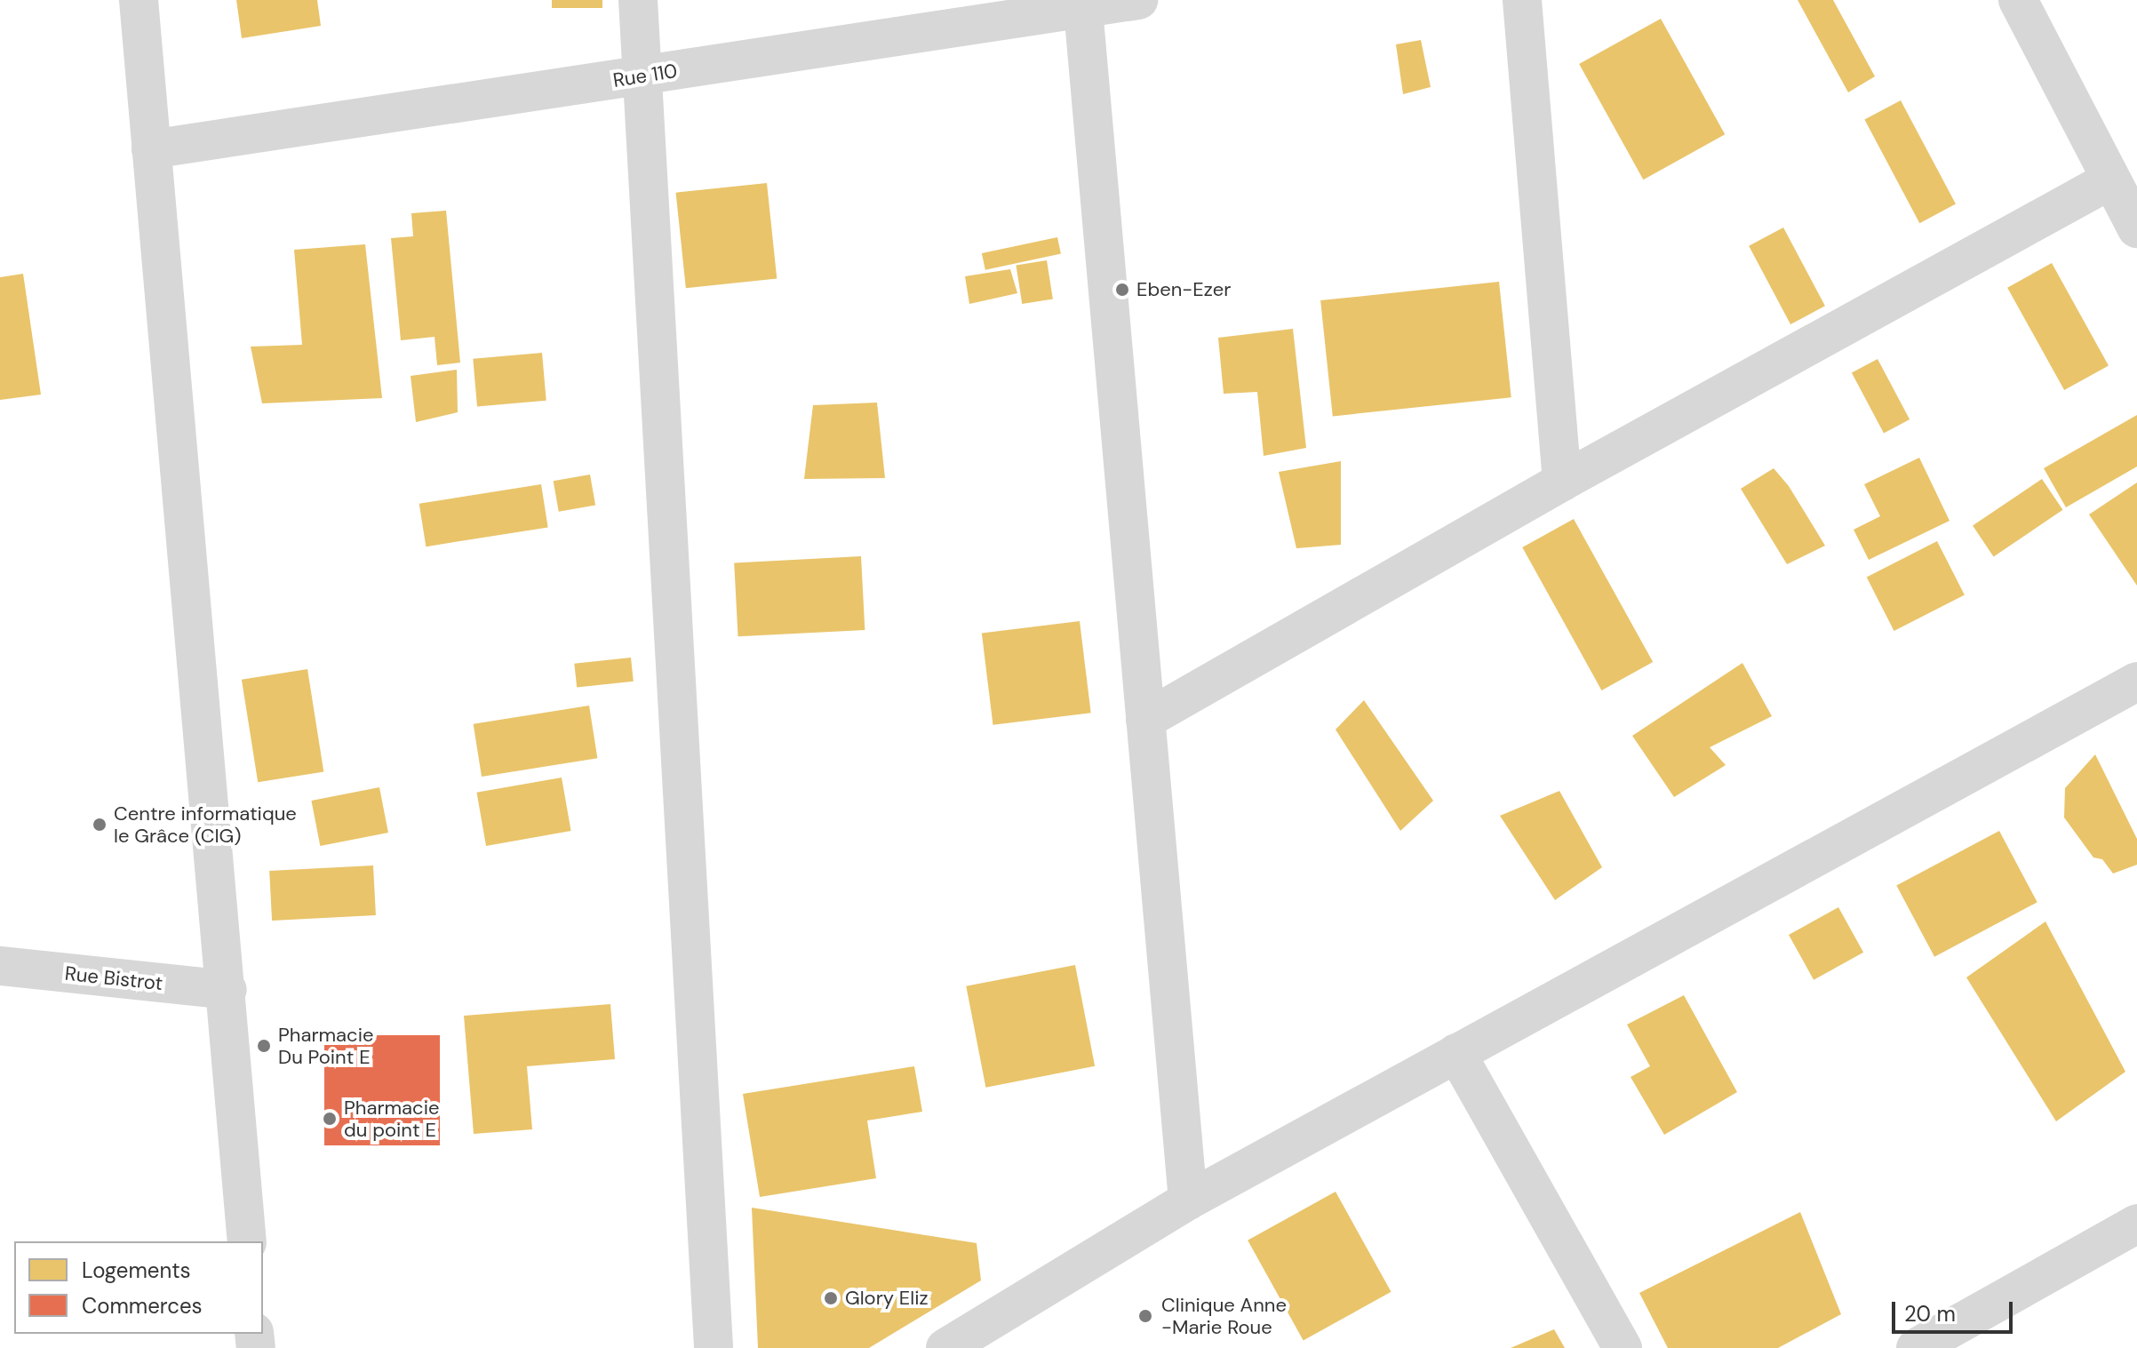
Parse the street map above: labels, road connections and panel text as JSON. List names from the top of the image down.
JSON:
{
  "streets": {
    "street": ["Rue 110", "Rue Bistrot"]
  },
  "places": [
    "Eben-Ezer",
    "Centre informatique le Grâce (CIG)",
    "Pharmacie Du Point E",
    "Pharmacie du point E",
    "Glory Eliz",
    "Clinique Anne -Marie Roue"
  ],
  "legend": ["Logements", "Commerces"],
  "scale_bar": "20 m"
}
